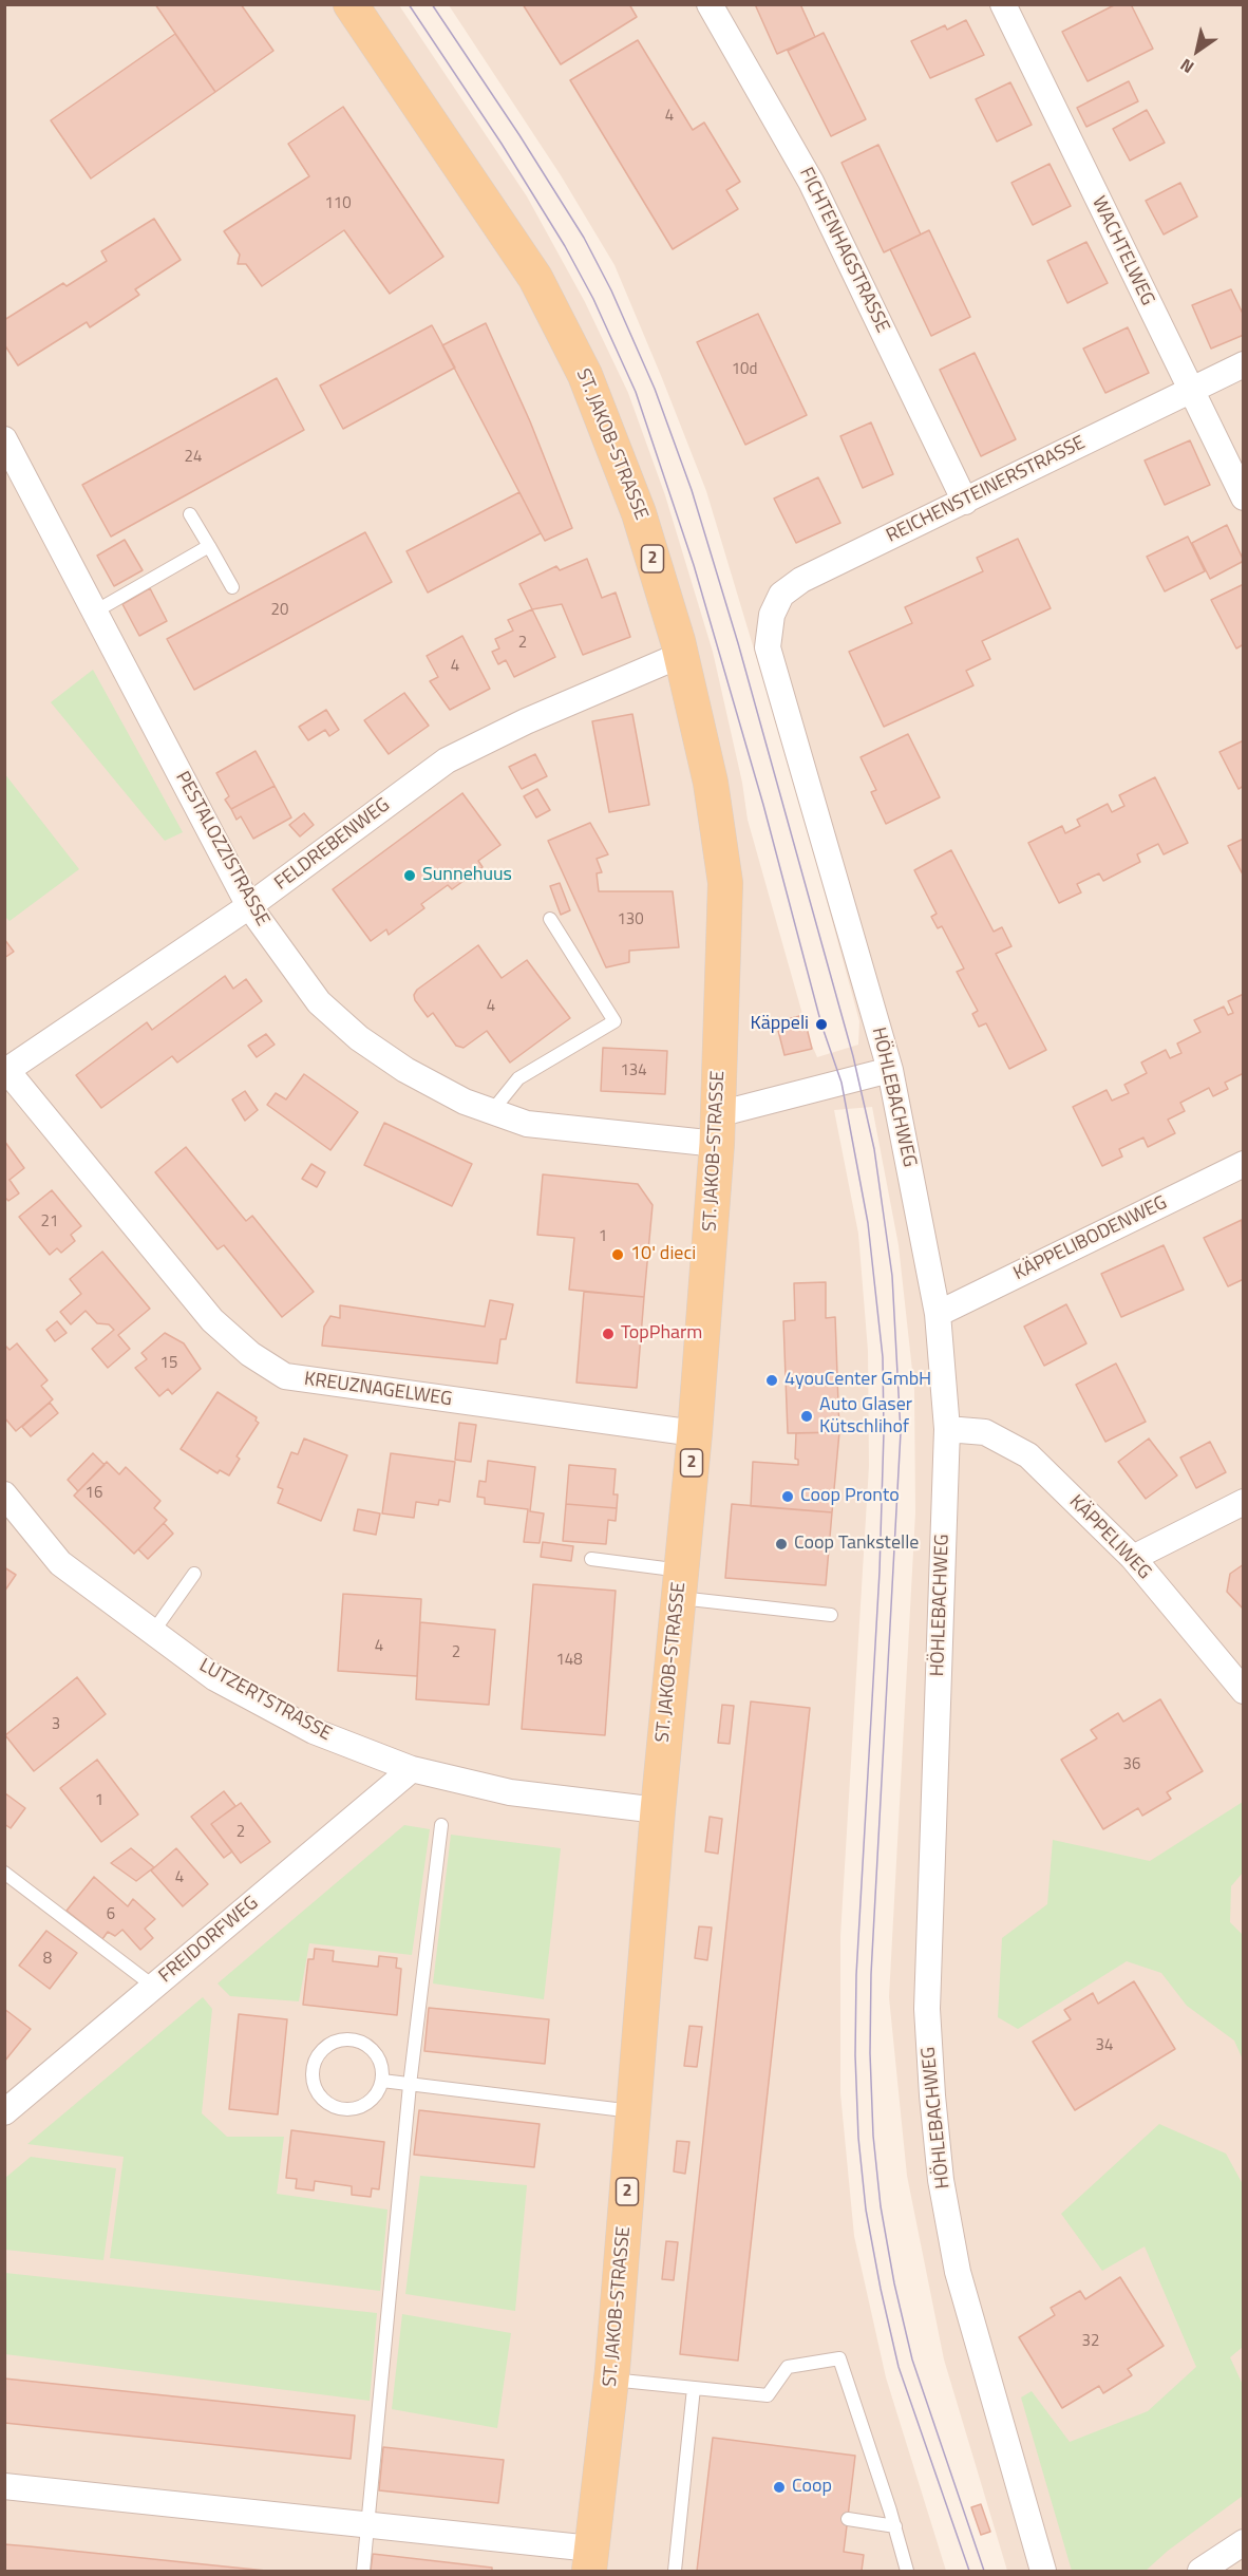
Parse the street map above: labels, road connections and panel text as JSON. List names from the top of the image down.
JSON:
{
  "streets": {
    "main road": ["ST. JAKOB-STRASSE", "2"],
    "street": [
      "FICHTENHAGSTRASSE",
      "WACHTELWEG",
      "REICHENSTEINERSTRASSE",
      "FELDREBENWEG",
      "PESTALOZZISTRASSE",
      "HÖHLEBACHWEG",
      "KÄPPELIBODENWEG",
      "KREUZNAGELWEG",
      "KÄPPELIWEG",
      "LUTZERTSTRASSE",
      "FREIDORFWEG"
    ]
  },
  "crossings": [
    ["FICHTENHAGSTRASSE", "REICHENSTEINERSTRASSE"],
    ["WACHTELWEG", "REICHENSTEINERSTRASSE"],
    ["ST. JAKOB-STRASSE", "FELDREBENWEG"],
    ["ST. JAKOB-STRASSE", "PESTALOZZISTRASSE"],
    ["ST. JAKOB-STRASSE", "KREUZNAGELWEG"],
    ["ST. JAKOB-STRASSE", "LUTZERTSTRASSE"],
    ["REICHENSTEINERSTRASSE", "HÖHLEBACHWEG"],
    ["FELDREBENWEG", "PESTALOZZISTRASSE"],
    ["FELDREBENWEG", "KREUZNAGELWEG"],
    ["HÖHLEBACHWEG", "KÄPPELIBODENWEG"],
    ["HÖHLEBACHWEG", "KÄPPELIWEG"],
    ["LUTZERTSTRASSE", "FREIDORFWEG"]
  ],
  "places": [
    "Sunnehuus",
    "Käppeli",
    "10' dieci",
    "TopPharm",
    "4youCenter GmbH",
    "Auto Glaser Kütschlihof",
    "Coop Pronto",
    "Coop Tankstelle",
    "Coop"
  ],
  "house_numbers": [
    "4",
    "110",
    "10d",
    "24",
    "20",
    "2",
    "4",
    "130",
    "4",
    "134",
    "21",
    "1",
    "15",
    "16",
    "4",
    "2",
    "148",
    "3",
    "36",
    "1",
    "2",
    "4",
    "6",
    "8",
    "34",
    "32"
  ],
  "north": "bottom left"
}
